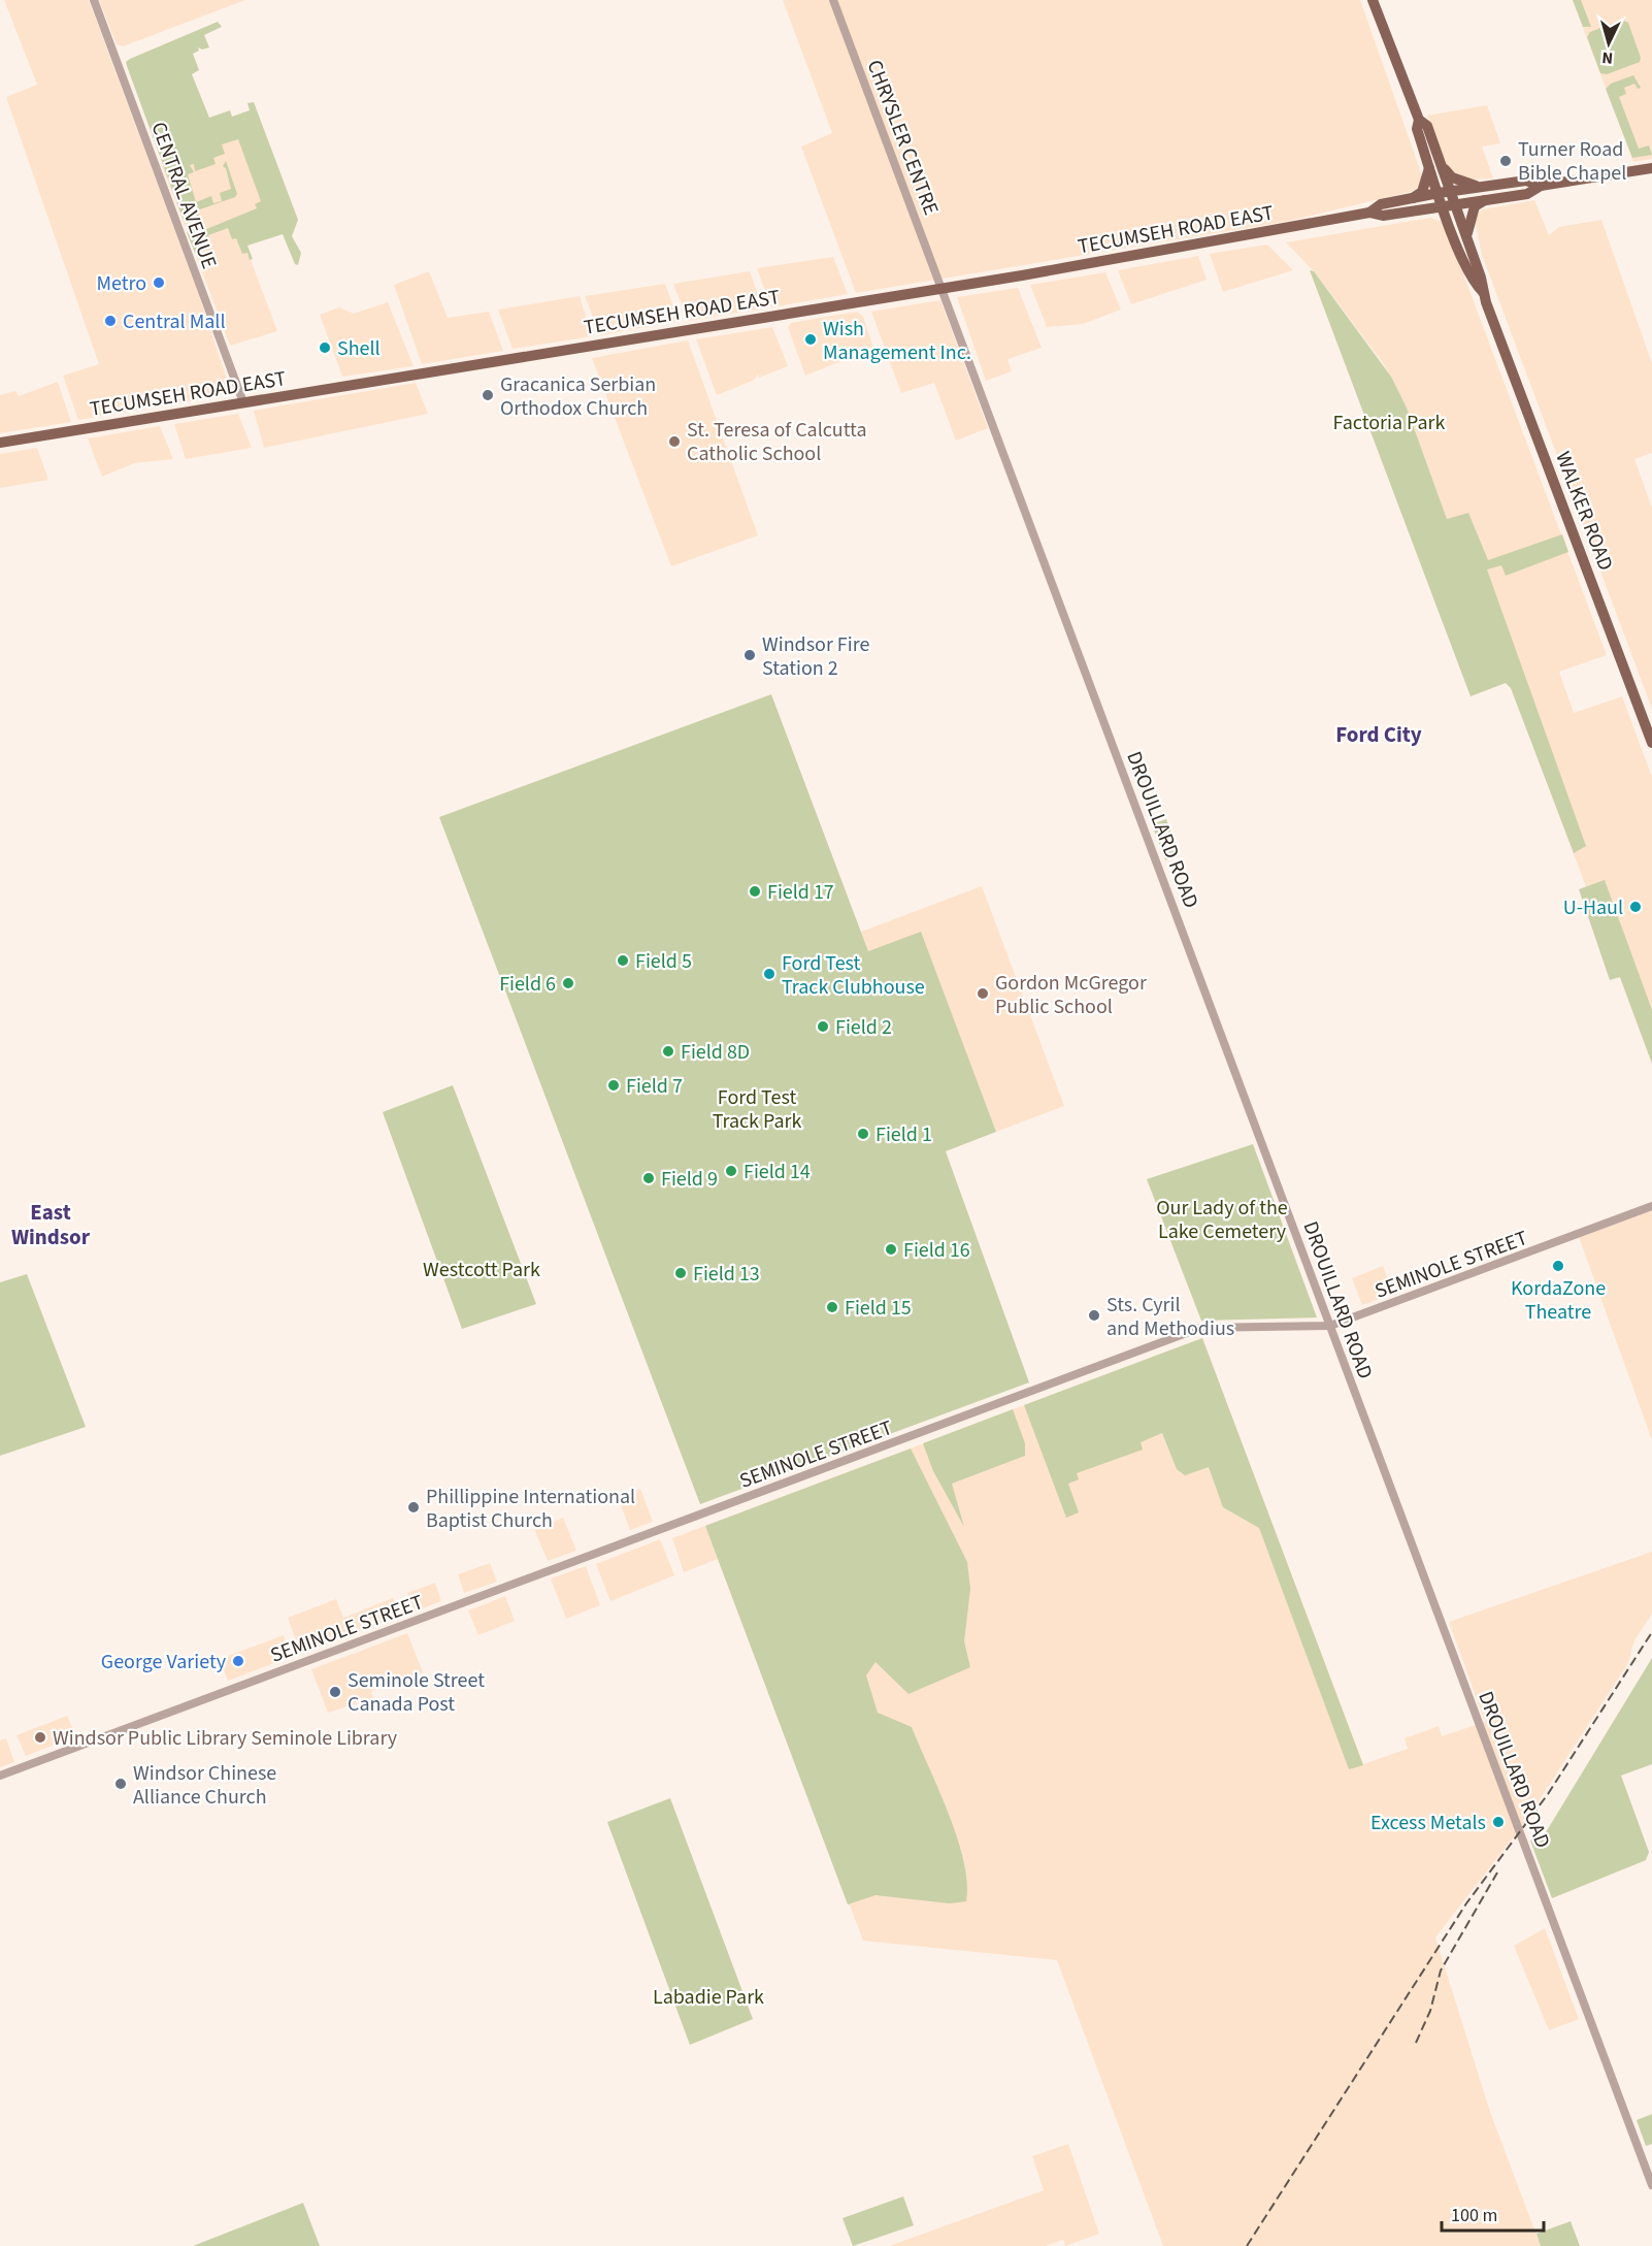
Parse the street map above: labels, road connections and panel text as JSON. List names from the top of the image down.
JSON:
{
  "streets": {
    "main road": ["TECUMSEH ROAD EAST", "WALKER ROAD"],
    "street": [
      "CHRYSLER CENTRE",
      "CENTRAL AVENUE",
      "DROUILLARD ROAD",
      "SEMINOLE STREET"
    ]
  },
  "crossings": [
    ["CHRYSLER CENTRE", "TECUMSEH ROAD EAST"],
    ["CHRYSLER CENTRE", "DROUILLARD ROAD"],
    ["CENTRAL AVENUE", "TECUMSEH ROAD EAST"],
    ["TECUMSEH ROAD EAST", "WALKER ROAD"],
    ["TECUMSEH ROAD EAST", "DROUILLARD ROAD"],
    ["DROUILLARD ROAD", "SEMINOLE STREET"]
  ],
  "districts": ["Ford City", "East Windsor"],
  "parks": [
    "Factoria Park",
    "Ford Test Track Park",
    "Our Lady of the Lake Cemetery",
    "Westcott Park",
    "Labadie Park"
  ],
  "places": [
    "Turner Road Bible Chapel",
    "Metro",
    "Central Mall",
    "Wish Management Inc.",
    "Shell",
    "Gracanica Serbian Orthodox Church",
    "St. Teresa of Calcutta Catholic School",
    "Windsor Fire Station 2",
    "Field 17",
    "U-Haul",
    "Field 5",
    "Ford Test Track Clubhouse",
    "Field 6",
    "Gordon McGregor Public School",
    "Field 2",
    "Field 8D",
    "Field 7",
    "Field 1",
    "Field 14",
    "Field 9",
    "Field 16",
    "KordaZone Theatre",
    "Field 13",
    "Field 15",
    "Sts. Cyril and Methodius",
    "Phillippine International Baptist Church",
    "George Variety",
    "Seminole Street Canada Post",
    "Windsor Public Library Seminole Library",
    "Windsor Chinese Alliance Church",
    "Excess Metals"
  ],
  "scale_bar": "100 m",
  "north": "bottom"
}
